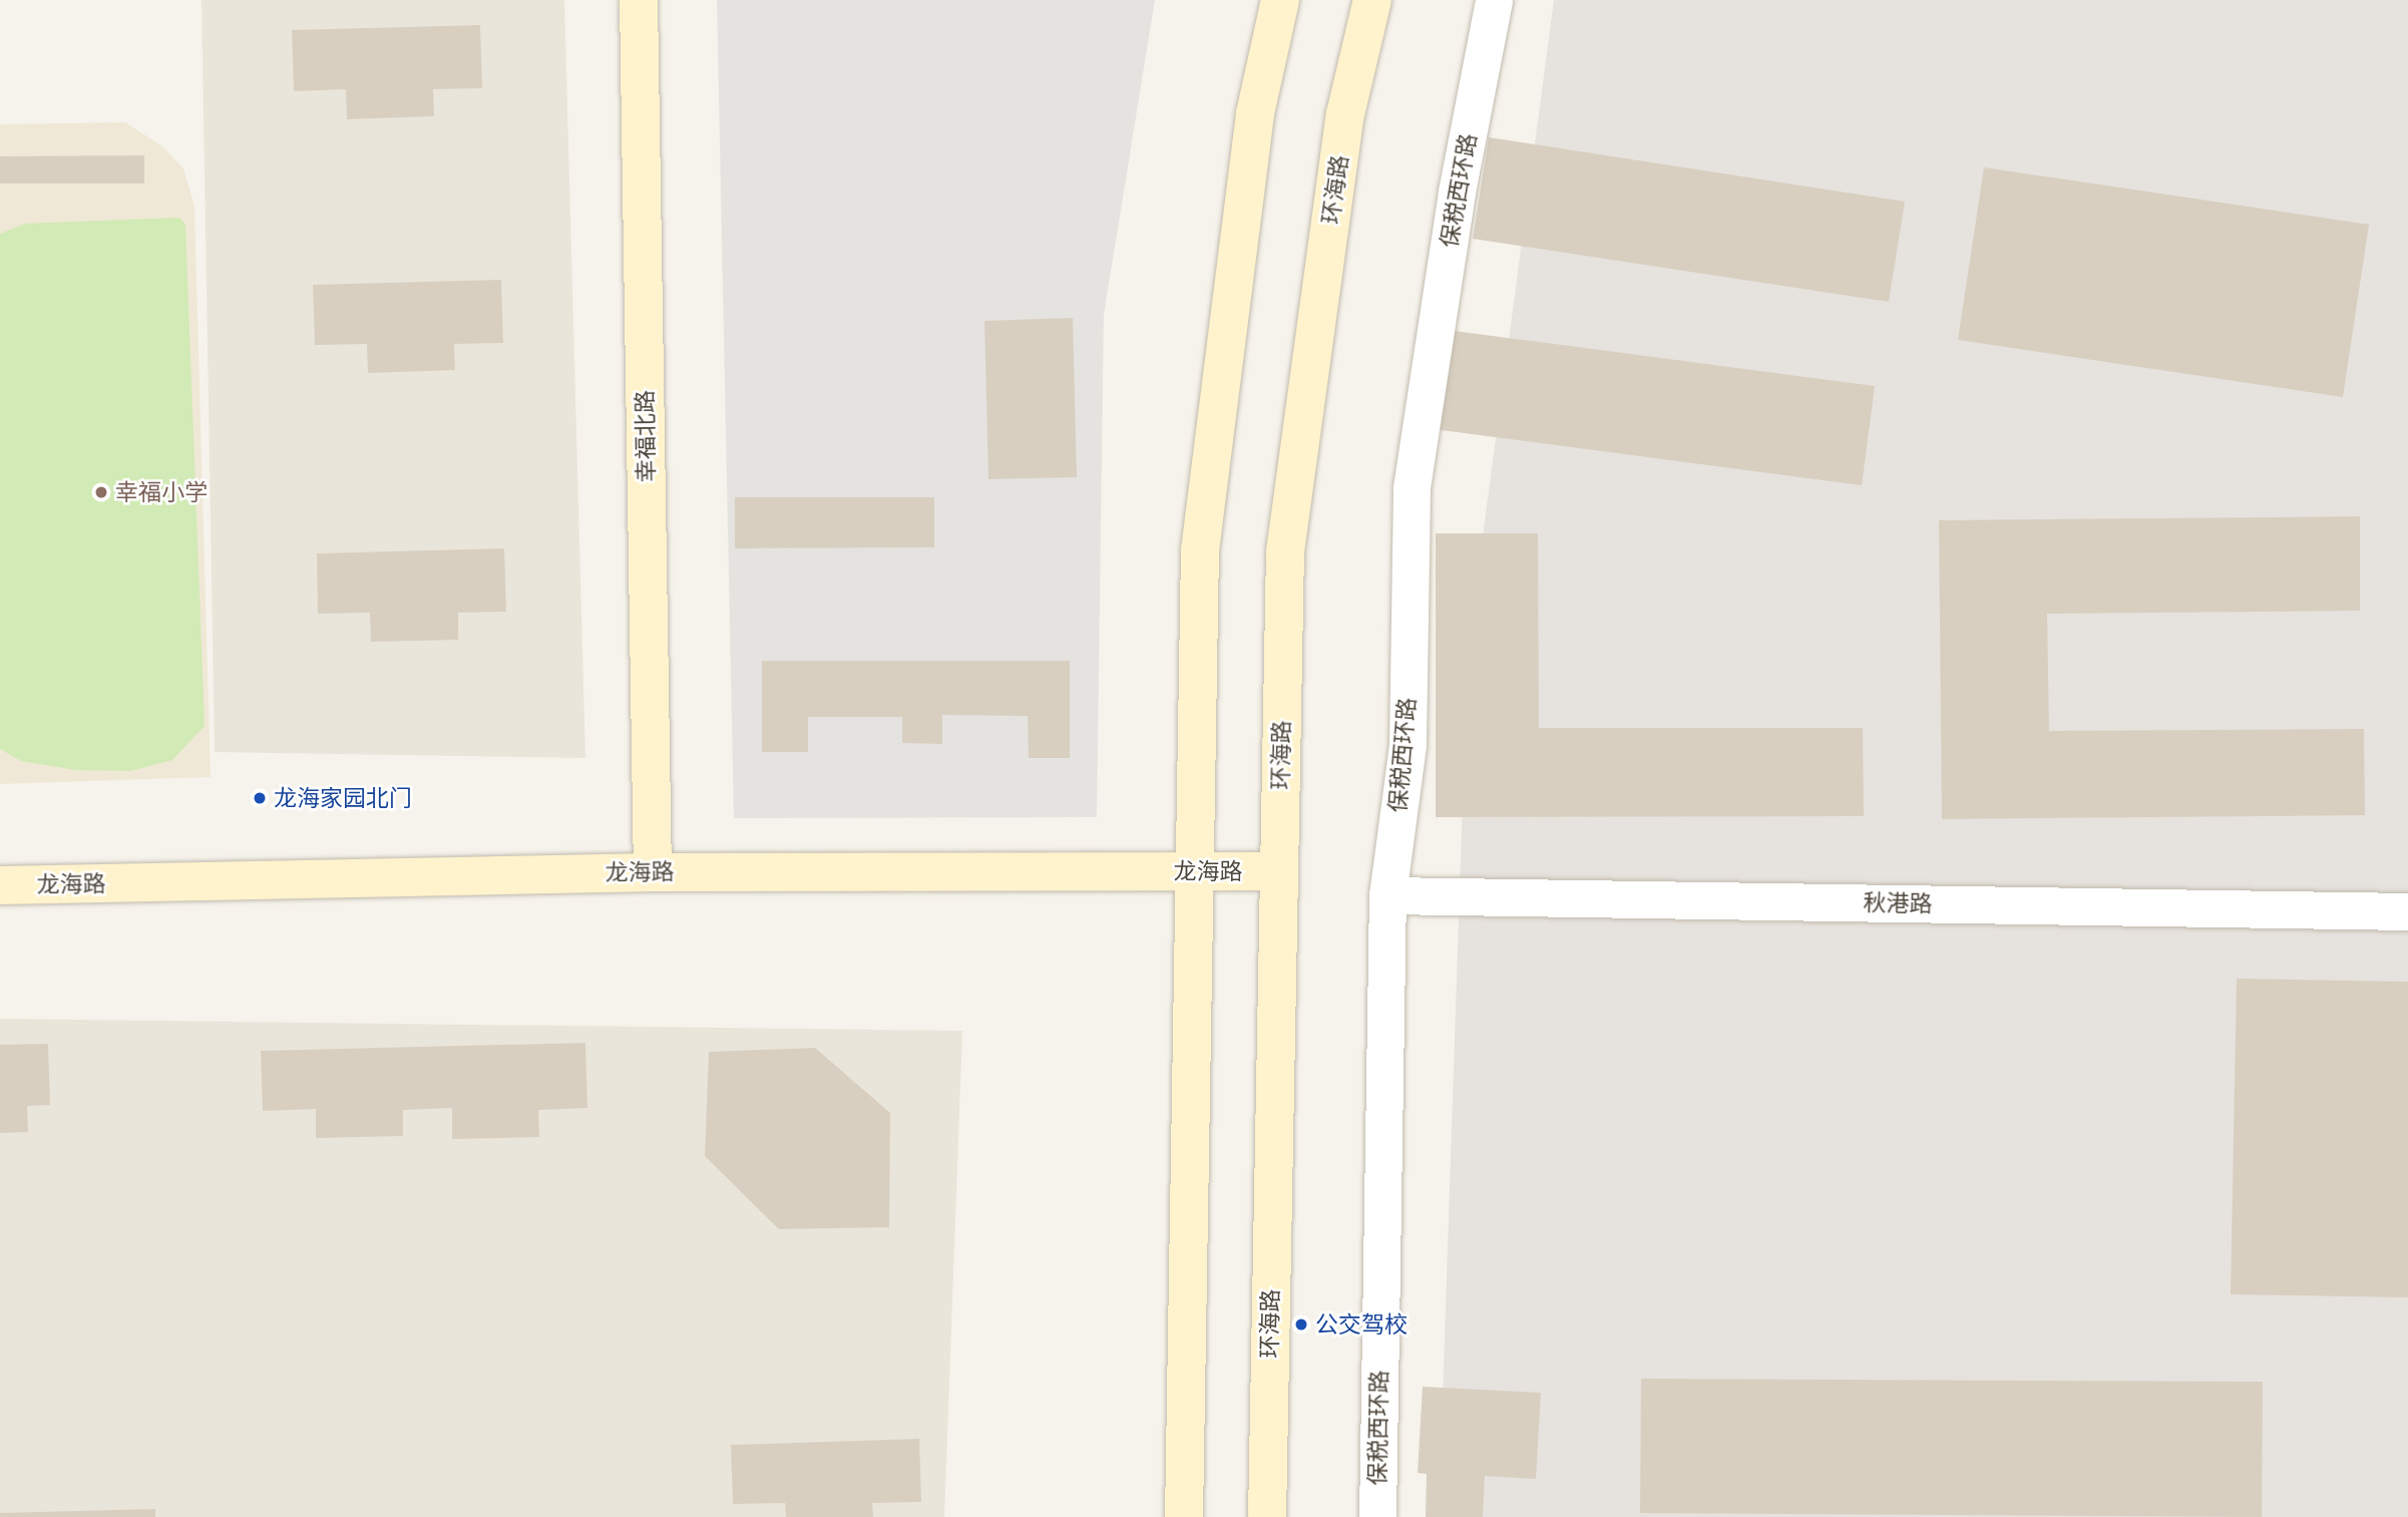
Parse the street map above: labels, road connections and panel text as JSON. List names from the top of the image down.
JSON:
{
  "streets": {
    "main road": ["环海路", "幸福北路", "龙海路"],
    "street": ["保税西环路", "秋港路"]
  },
  "crossings": [
    ["环海路", "龙海路"],
    ["保税西环路", "秋港路"],
    ["幸福北路", "龙海路"]
  ],
  "places": ["幸福小学", "龙海家园北门", "公交驾校"]
}
